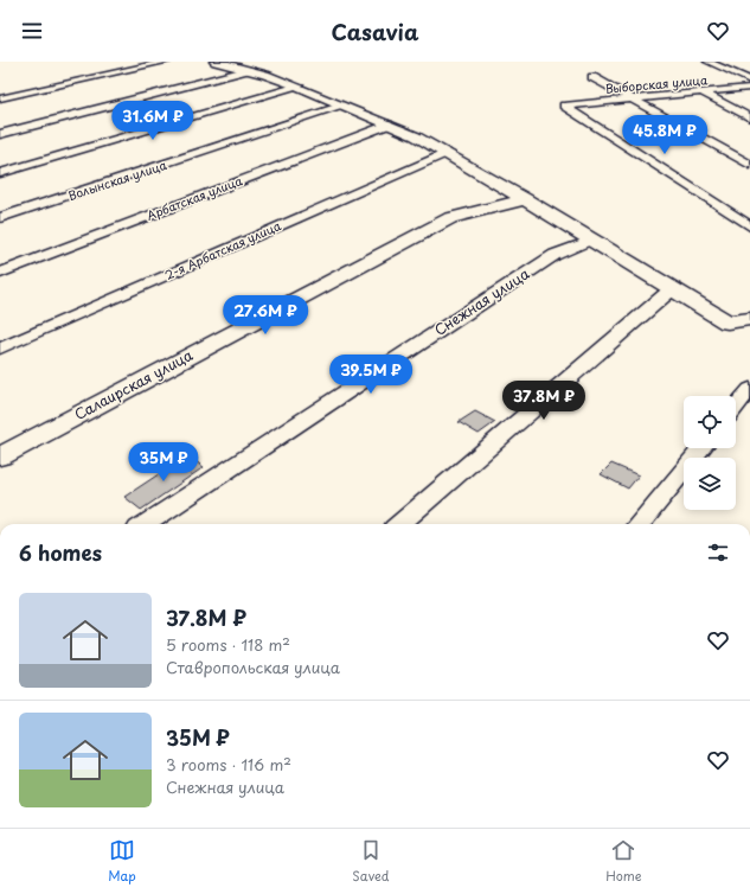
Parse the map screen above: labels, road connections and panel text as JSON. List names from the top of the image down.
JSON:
{
  "streets": {
    "main road": ["Салаирская улица"],
    "street": [
      "Выборская улица",
      "Волынская улица",
      "Арбатская улица",
      "2-я Арбатская улица",
      "Снежная улица"
    ]
  },
  "page": {
    "header": "Casavia",
    "price": [
      "31.6M ₽",
      "45.8M ₽",
      "27.6M ₽",
      "39.5M ₽",
      "37.8M ₽",
      "35M ₽"
    ],
    "heading": "6 homes",
    "list": [
      {
        "name": "37.8M ₽",
        "note": "5 rooms · 118 m² · Ставропольская улица"
      },
      {
        "name": "35M ₽",
        "note": "3 rooms · 116 m² · Снежная улица"
      }
    ],
    "tabs": ["Map", "Saved", "Home"]
  }
}
